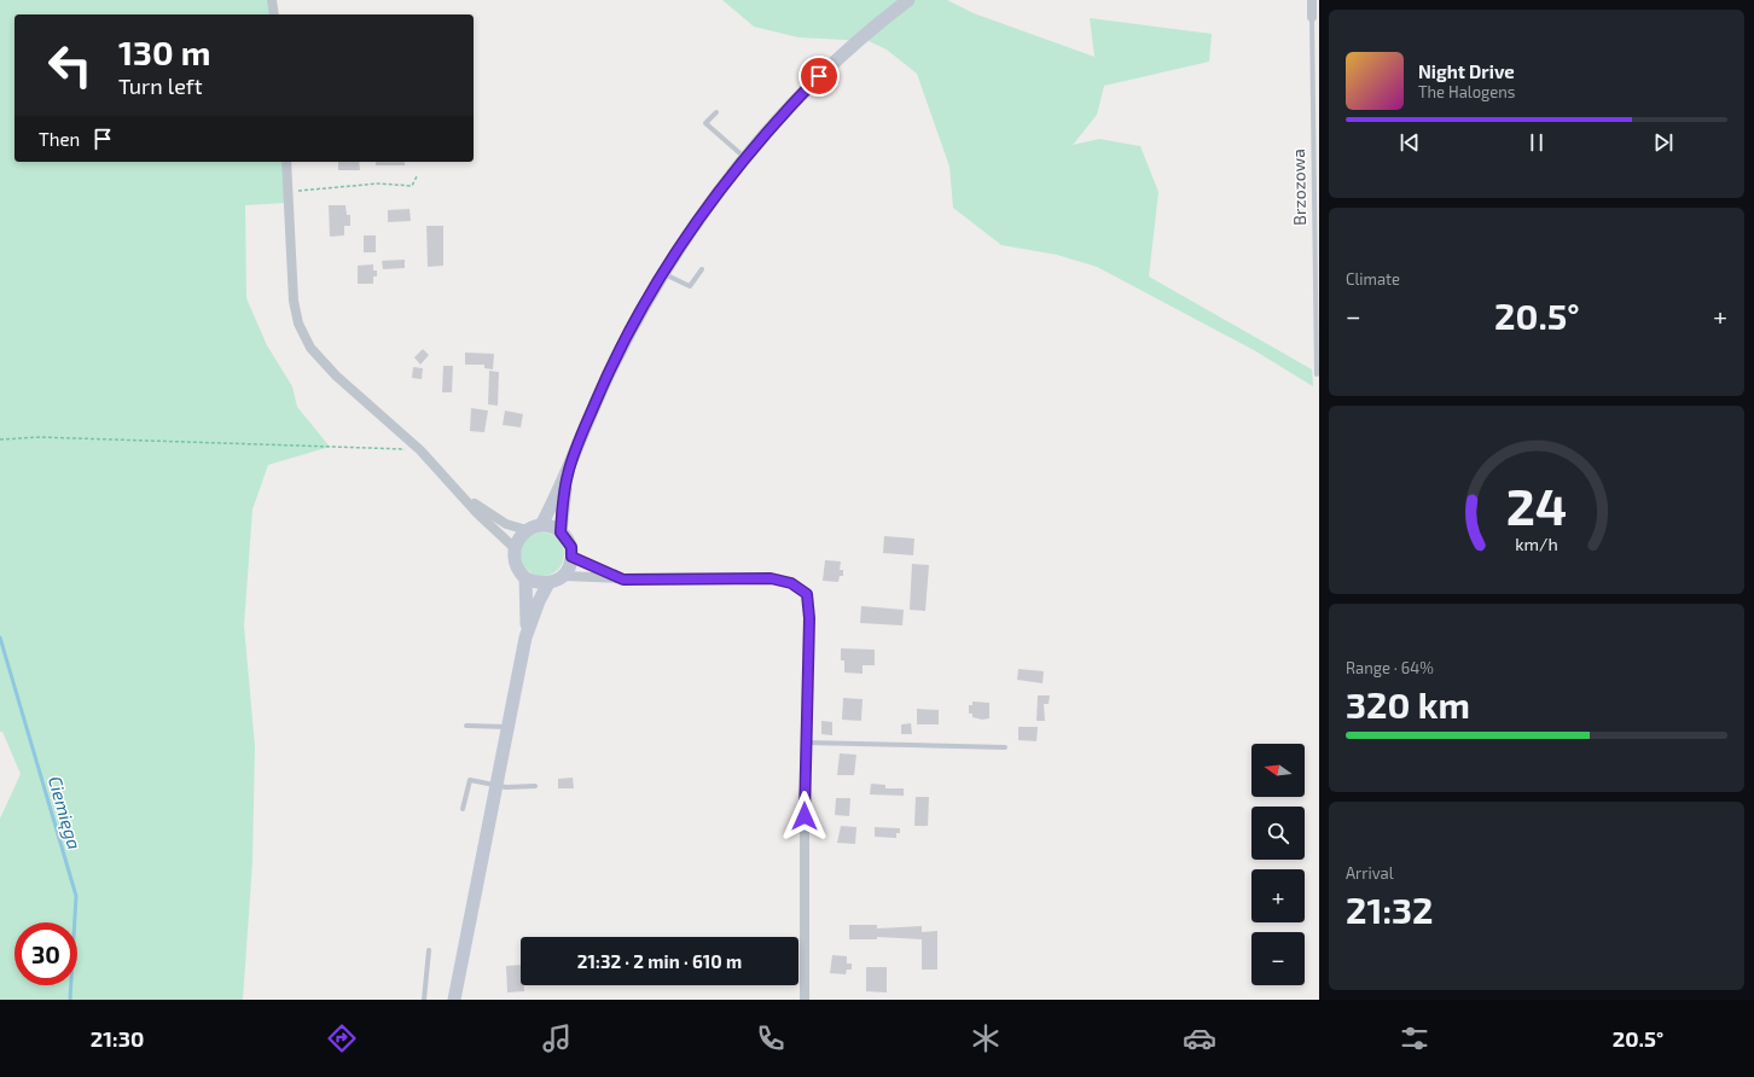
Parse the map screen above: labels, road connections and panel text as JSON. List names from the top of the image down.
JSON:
{
  "streets": {
    "street": ["Brzozowa"]
  },
  "water": ["Ciemięga"],
  "north": "left",
  "page": {
    "turn": ["130 m", "Turn left"],
    "song": ["Night Drive", "The Halogens"],
    "then": "Then",
    "tile": [
      "Climate",
      ["Range · 64%", "320 km"],
      ["Arrival", "21:32"]
    ],
    "heat": ["−", "20.5°", "+"],
    "map_buttons": ["+", "−"],
    "limit": "30",
    "trip": "21:32 · 2 min · 610 m",
    "tabs": ["21:30", "20.5°"],
    "gauge": ["24", "km/h"]
  }
}
